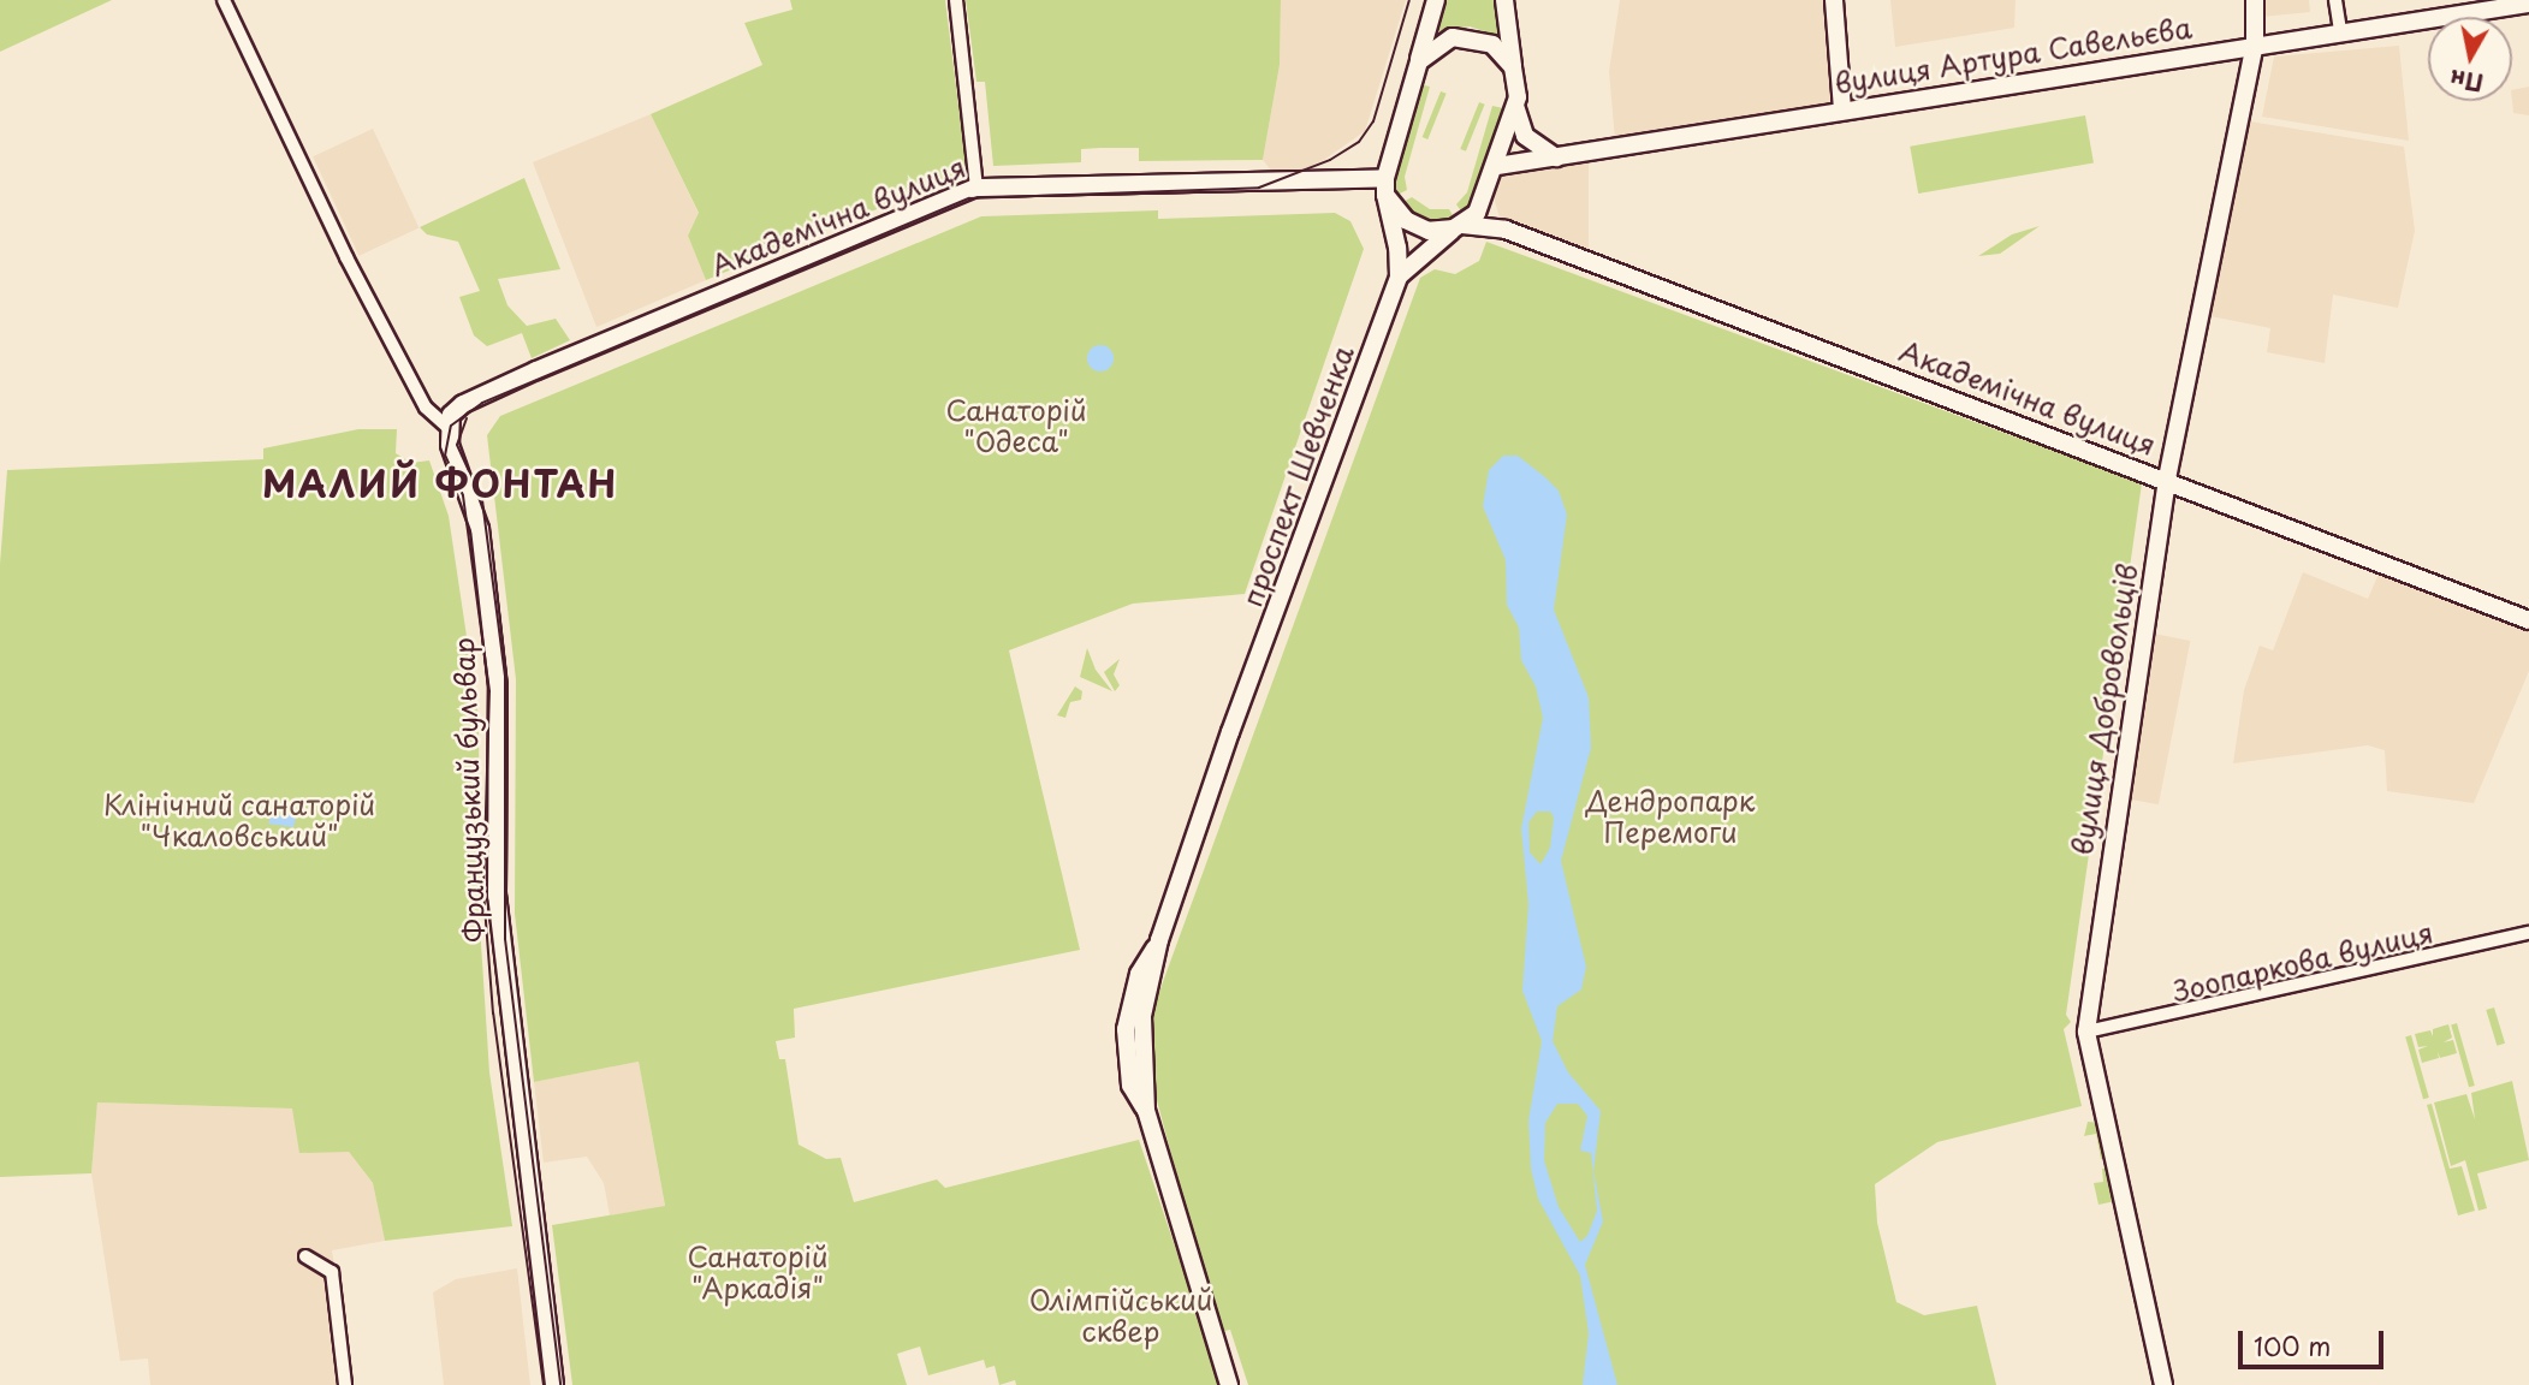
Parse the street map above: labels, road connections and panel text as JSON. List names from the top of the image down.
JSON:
{
  "streets": {
    "street": [
      "вулиця Артура Савельєва",
      "Академічна вулиця",
      "проспект Шевченка",
      "вулиця Добровольців",
      "Французький бульвар",
      "Зоопаркова вулиця"
    ]
  },
  "crossings": [
    ["вулиця Артура Савельєва", "вулиця Добровольців"],
    ["Академічна вулиця", "проспект Шевченка"],
    ["Академічна вулиця", "вулиця Добровольців"],
    ["Академічна вулиця", "Французький бульвар"],
    ["вулиця Добровольців", "Зоопаркова вулиця"]
  ],
  "districts": ["МАЛИЙ ФОНТАН"],
  "parks": [
    "Санаторій \"Одеса\"",
    "Дендропарк Перемоги",
    "Клінічний санаторій \"Чкаловський\"",
    "Санаторій \"Аркадія\"",
    "Олімпійський сквер"
  ],
  "scale_bar": "100 m",
  "north": "bottom"
}
